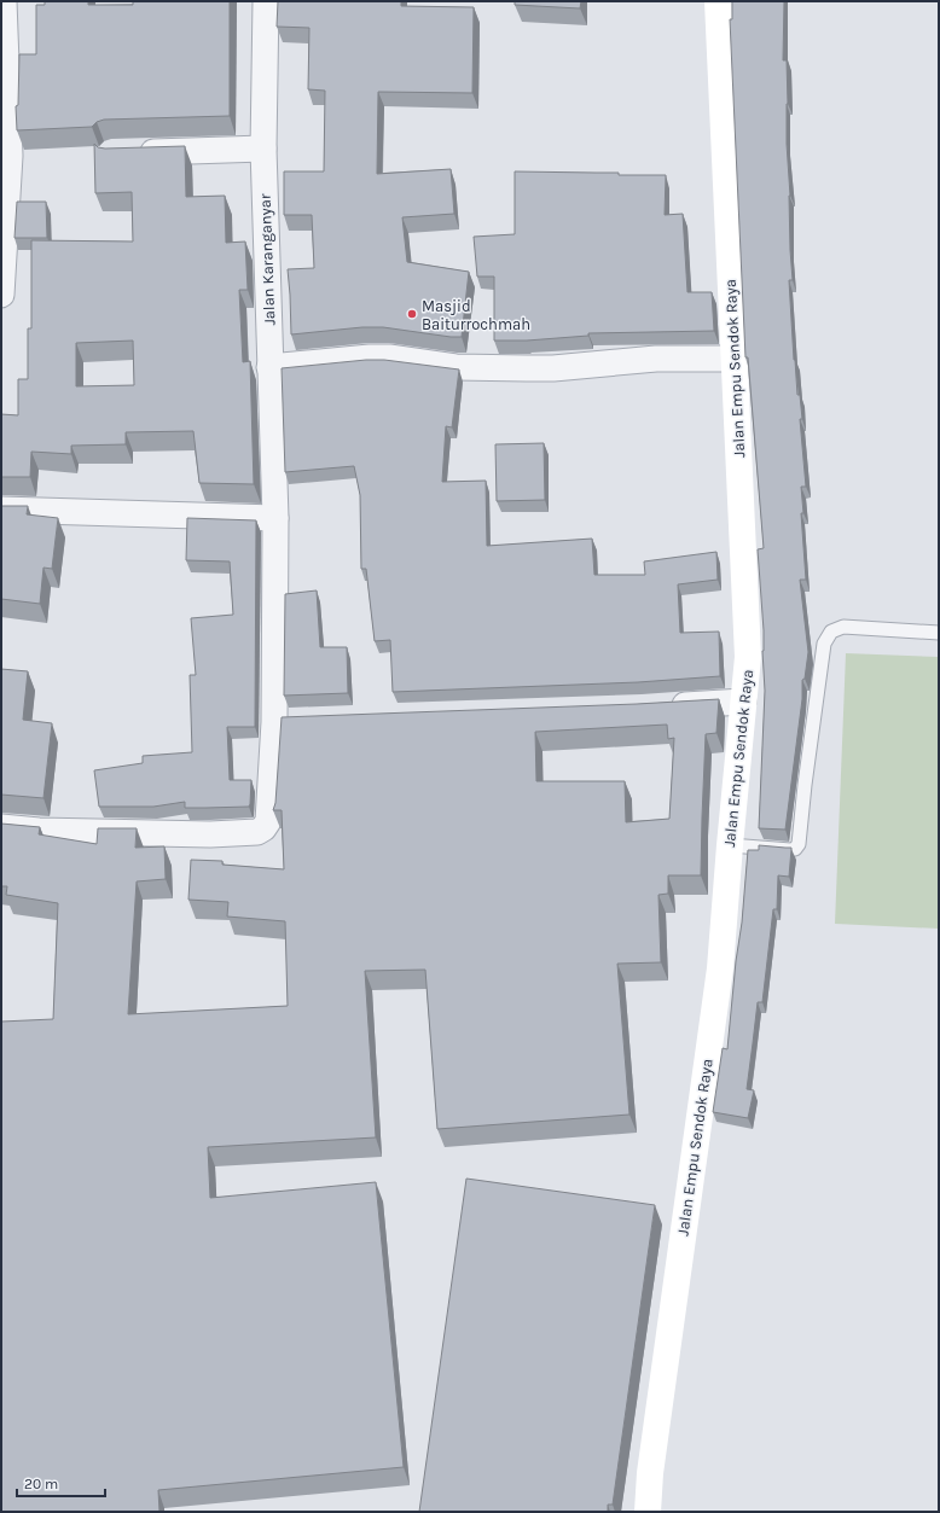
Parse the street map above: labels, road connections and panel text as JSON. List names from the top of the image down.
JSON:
{
  "streets": {
    "main road": ["Jalan Empu Sendok Raya"],
    "street": ["Jalan Karanganyar"]
  },
  "places": ["Masjid Baiturrochmah"],
  "scale_bar": "20 m"
}
